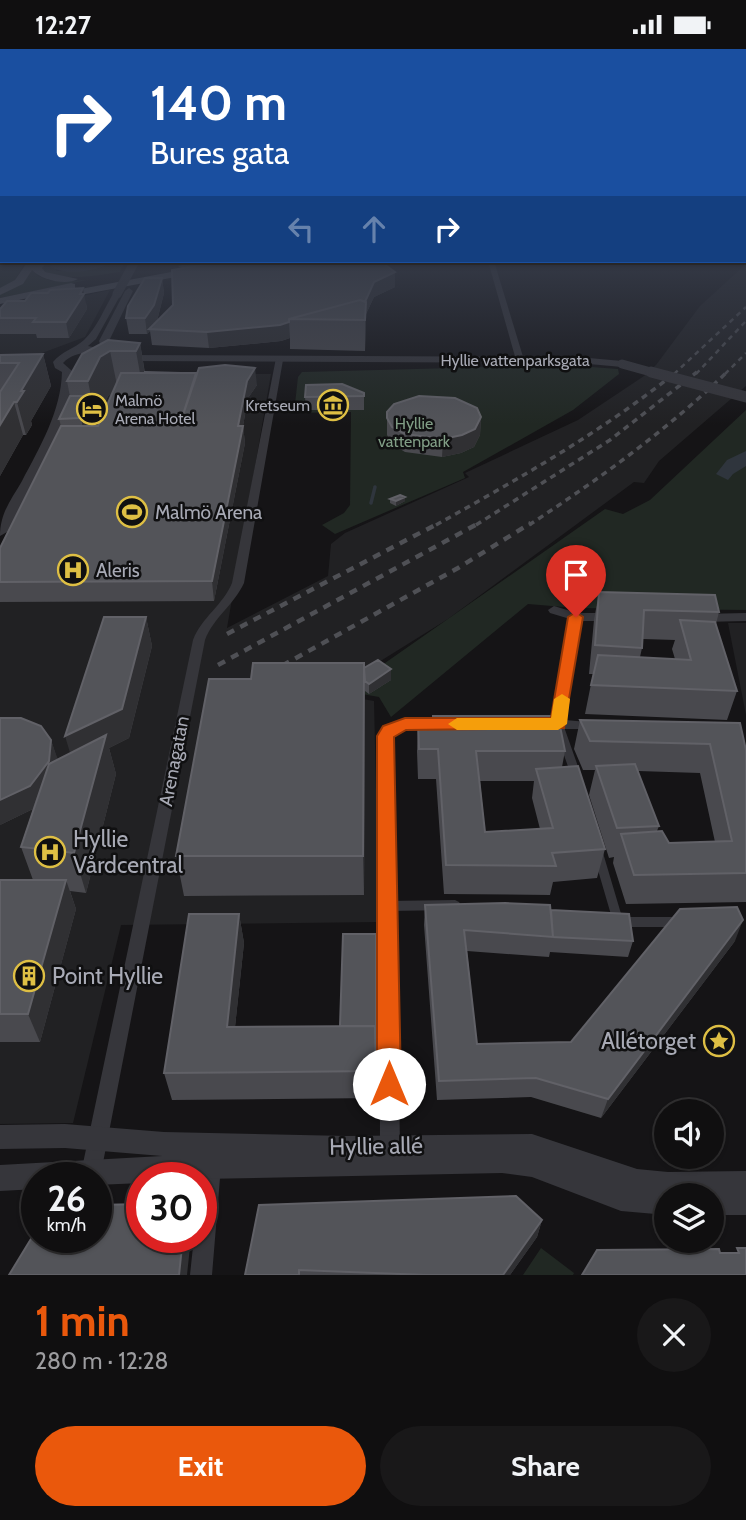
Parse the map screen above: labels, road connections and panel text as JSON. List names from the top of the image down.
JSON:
{
  "streets": {
    "street": ["Hyllie vattenparksgata", "Arenagatan", "Hyllie allé"]
  },
  "crossings": [
    ["Hyllie vattenparksgata", "Arenagatan"],
    ["Arenagatan", "Hyllie allé"]
  ],
  "parks": ["Hyllie vattenpark"],
  "places": {
    "museum": ["Kretseum"],
    "hotel": ["Malmö Arena Hotel"],
    "sports": ["Malmö Arena"],
    "hospital": ["Aleris", "Hyllie Vårdcentral"],
    "building": ["Point Hyllie"],
    "place": ["Allétorget"]
  },
  "page": {
    "status": "12:27",
    "turn": ["140 m", "Bures gata"],
    "speed": "26 km/h",
    "limit": "30",
    "heading": ["1 min", "280 m · 12:28"],
    "buttons": ["Exit", "Share"]
  }
}
